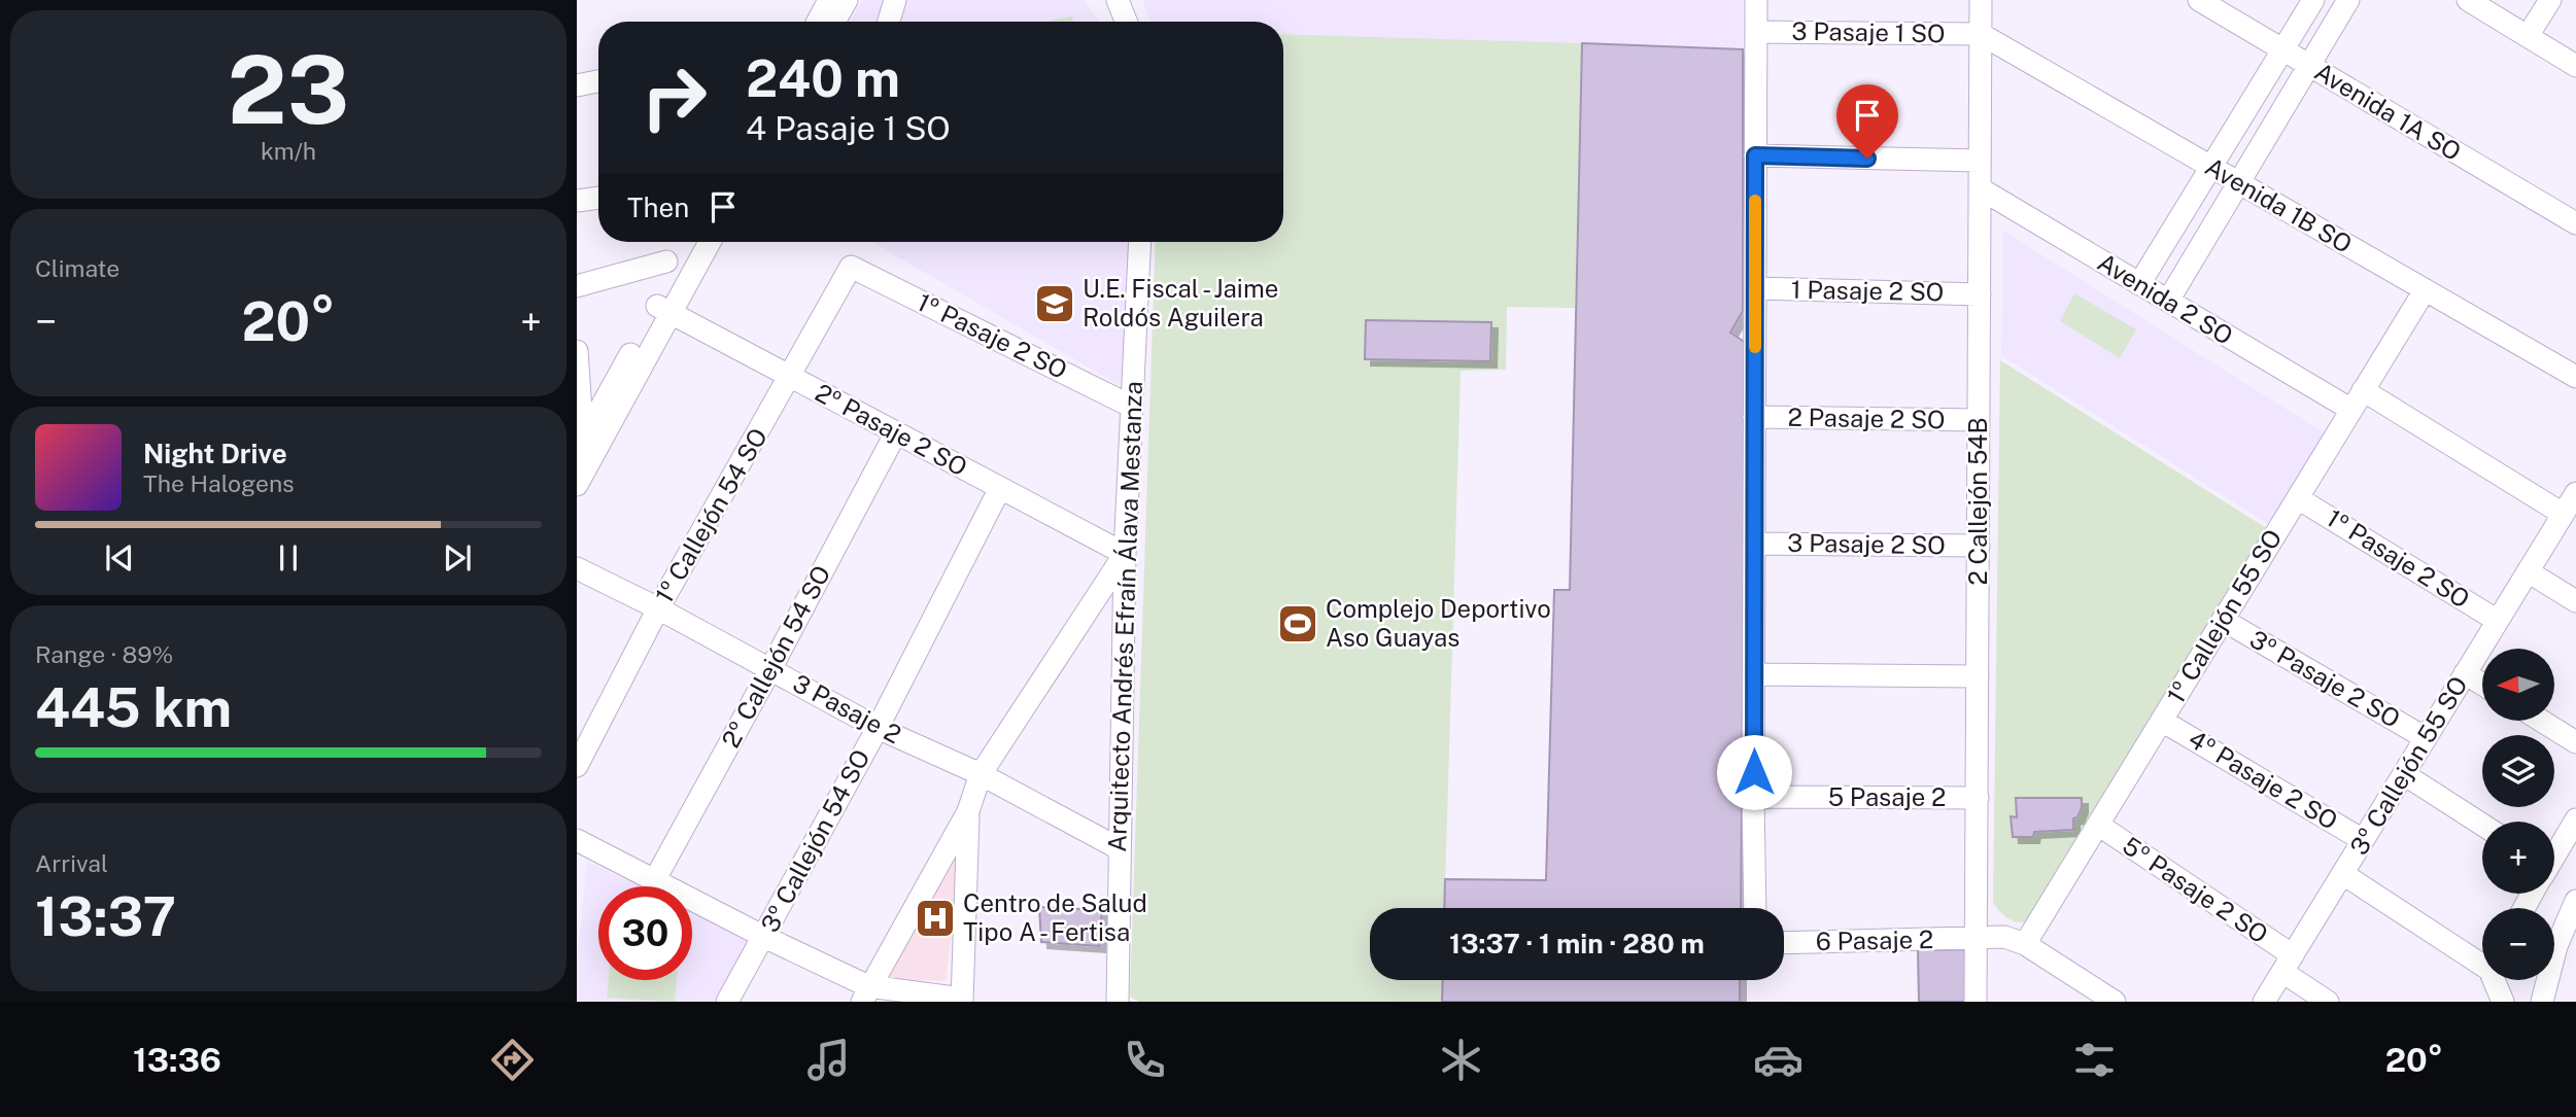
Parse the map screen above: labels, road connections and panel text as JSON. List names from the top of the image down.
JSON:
{
  "streets": {
    "street": [
      "3 Pasaje 1 SO",
      "Avenida 1A SO",
      "Avenida 1B SO",
      "1 Pasaje 2 SO",
      "Avenida 2 SO",
      "1º Pasaje 2 SO",
      "2 Pasaje 2 SO",
      "2º Pasaje 2 SO",
      "2 Callejón 54B",
      "1º Callejón 54 SO",
      "3 Pasaje 2 SO",
      "Arquitecto Andrés Efraín Álava Mestanza",
      "1º Callejón 55 SO",
      "2º Callejón 54 SO",
      "3º Pasaje 2 SO",
      "3 Pasaje 2",
      "3º Callejón 55 SO",
      "4º Pasaje 2 SO",
      "5 Pasaje 2",
      "3º Callejón 54 SO",
      "5º Pasaje 2 SO",
      "6 Pasaje 2"
    ]
  },
  "crossings": [
    ["3 Pasaje 1 SO", "Avenida 1B SO"],
    ["3 Pasaje 1 SO", "2 Callejón 54B"],
    ["Avenida 1B SO", "2 Callejón 54B"],
    ["Avenida 1B SO", "1º Callejón 55 SO"],
    ["1 Pasaje 2 SO", "2 Callejón 54B"],
    ["Avenida 2 SO", "2 Callejón 54B"],
    ["Avenida 2 SO", "1º Callejón 55 SO"],
    ["1º Pasaje 2 SO", "1º Callejón 54 SO"],
    ["1º Pasaje 2 SO", "Arquitecto Andrés Efraín Álava Mestanza"],
    ["1º Pasaje 2 SO", "1º Callejón 55 SO"],
    ["1º Pasaje 2 SO", "3º Callejón 55 SO"],
    ["2 Pasaje 2 SO", "2 Callejón 54B"],
    ["2º Pasaje 2 SO", "1º Callejón 54 SO"],
    ["2º Pasaje 2 SO", "Arquitecto Andrés Efraín Álava Mestanza"],
    ["2º Pasaje 2 SO", "2º Callejón 54 SO"],
    ["2º Pasaje 2 SO", "3º Callejón 54 SO"],
    ["2 Callejón 54B", "3 Pasaje 2 SO"],
    ["2 Callejón 54B", "5 Pasaje 2"],
    ["2 Callejón 54B", "6 Pasaje 2"],
    ["1º Callejón 54 SO", "3 Pasaje 2"],
    ["Arquitecto Andrés Efraín Álava Mestanza", "3 Pasaje 2"],
    ["1º Callejón 55 SO", "3º Pasaje 2 SO"],
    ["1º Callejón 55 SO", "4º Pasaje 2 SO"],
    ["1º Callejón 55 SO", "5º Pasaje 2 SO"],
    ["1º Callejón 55 SO", "6 Pasaje 2"],
    ["2º Callejón 54 SO", "3 Pasaje 2"],
    ["3º Pasaje 2 SO", "3º Callejón 55 SO"],
    ["3 Pasaje 2", "3º Callejón 54 SO"],
    ["3º Callejón 55 SO", "4º Pasaje 2 SO"],
    ["3º Callejón 55 SO", "5º Pasaje 2 SO"]
  ],
  "places": {
    "school or university": ["U.E. Fiscal - Jaime Roldós Aguilera"],
    "sports": ["Complejo Deportivo Aso Guayas"],
    "hospital": ["Centro de Salud Tipo A - Fertisa"]
  },
  "north": "left",
  "page": {
    "tile": [
      ["23", "km/h"],
      "Climate",
      ["Range · 89%", "445 km"],
      ["Arrival", "13:37"]
    ],
    "turn": ["240 m", "4 Pasaje 1 SO"],
    "then": "Then",
    "heat": ["−", "20°", "+"],
    "song": ["Night Drive", "The Halogens"],
    "map_buttons": ["+", "−"],
    "limit": "30",
    "trip": "13:37 · 1 min · 280 m",
    "tabs": ["13:36", "20°"]
  }
}
